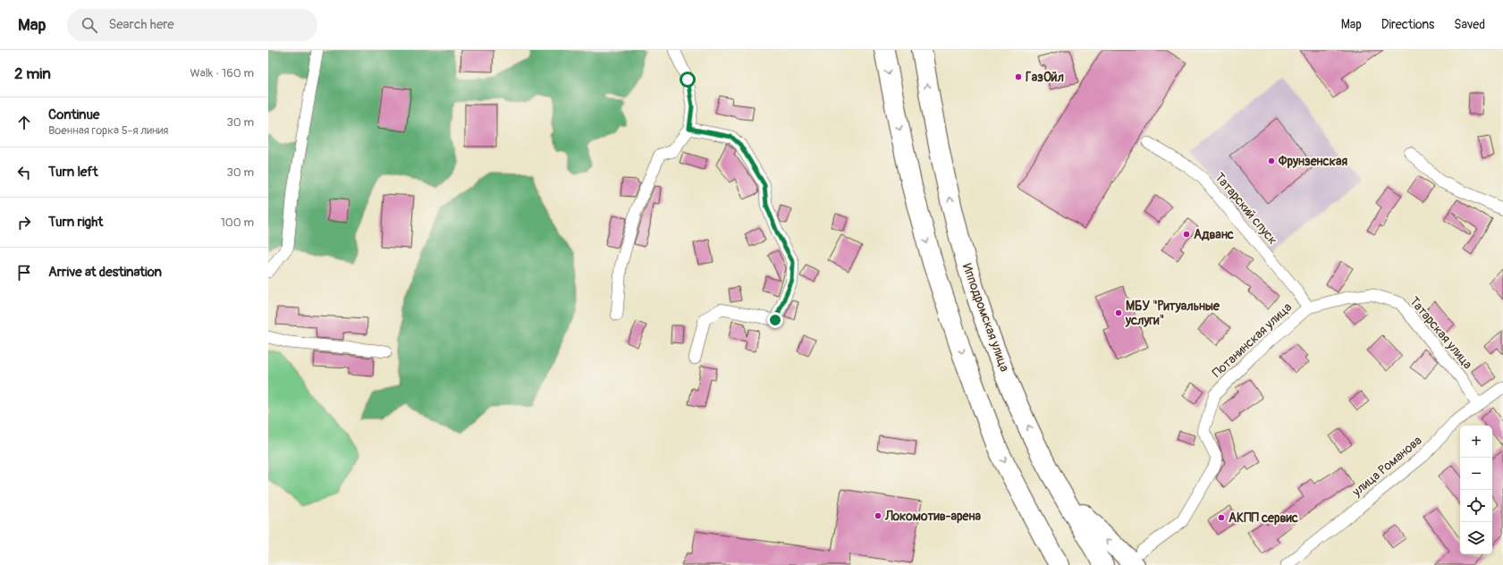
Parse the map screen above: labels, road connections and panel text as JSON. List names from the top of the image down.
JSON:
{
  "streets": {
    "highway": ["Ипподромская улица"],
    "street": [
      "Татарский спуск",
      "Татарская улица",
      "Потанинская улица",
      "улица Романова"
    ]
  },
  "crossings": [
    ["Татарский спуск", "Татарская улица"],
    ["Татарский спуск", "Потанинская улица"],
    ["Татарская улица", "Потанинская улица"],
    ["Татарская улица", "улица Романова"]
  ],
  "places": [
    "ГазОйл",
    "Фрунзенская",
    "Адванс",
    "МБУ \"Ритуальные услуги\"",
    "Локомотив-арена",
    "АКПП сервис"
  ],
  "page": {
    "header": "Map",
    "search": "Search here",
    "nav": ["Map", "Directions", "Saved"],
    "heading": ["2 min", "Walk · 160 m"],
    "list": [
      ["Continue", "Военная горка 5-я линия", "30 m"],
      ["Turn left", "30 m"],
      ["Turn right", "100 m"],
      "Arrive at destination"
    ],
    "map_buttons": ["+", "−"]
  }
}
